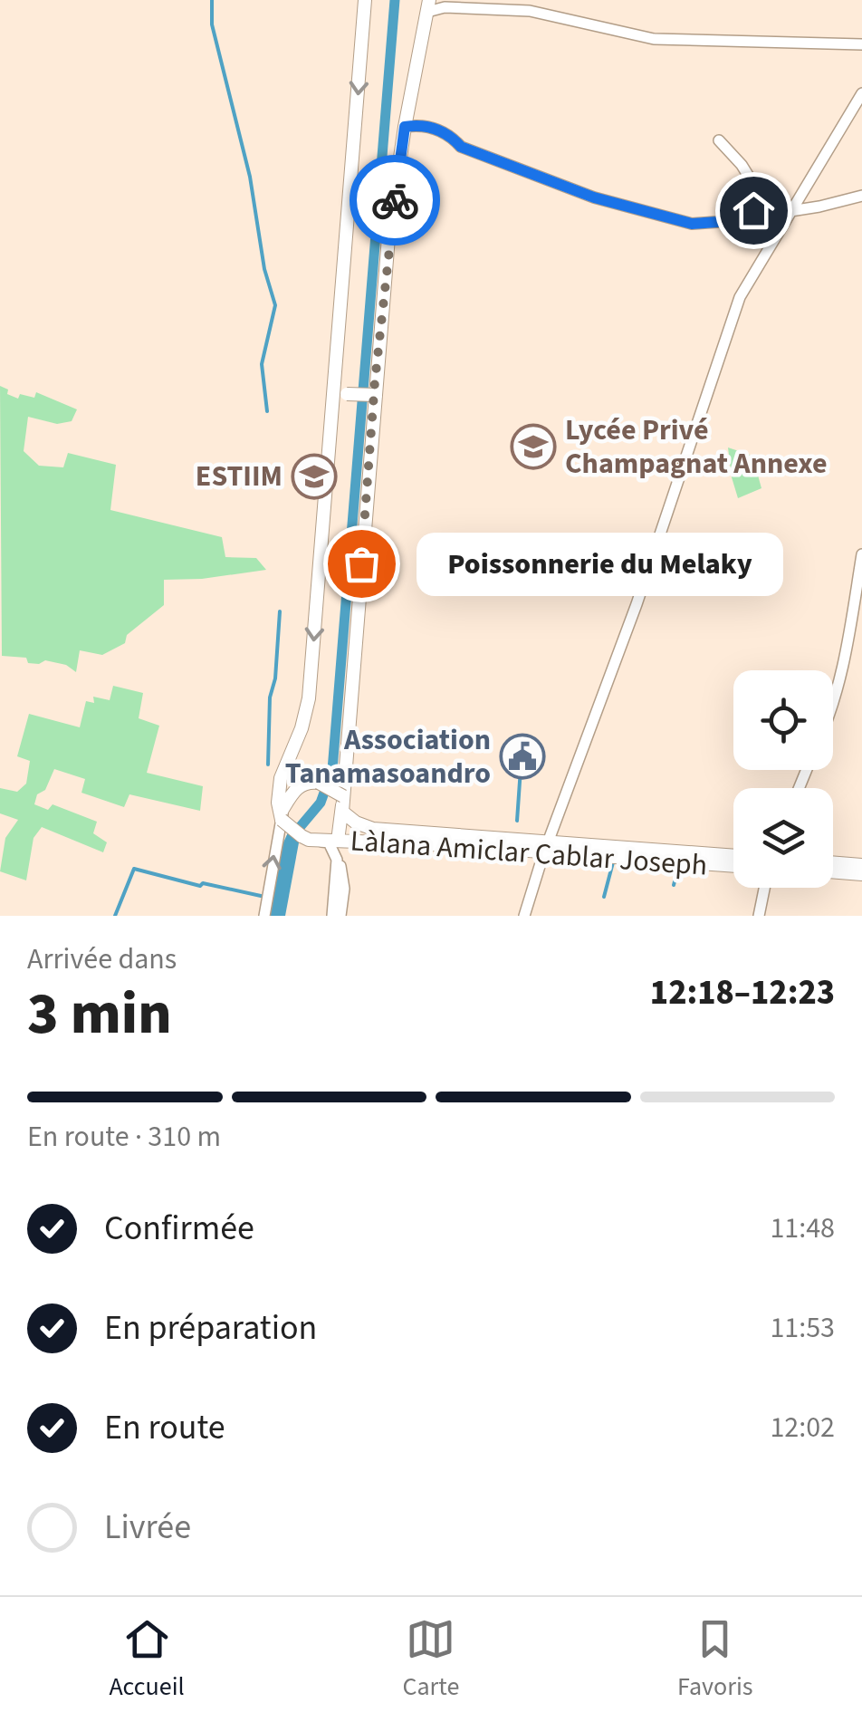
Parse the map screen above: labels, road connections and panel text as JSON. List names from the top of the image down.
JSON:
{
  "streets": {
    "main road": ["Làlana Amiclar Cablar Joseph"]
  },
  "places": {
    "school or university": ["Lycée Privé Champagnat Annexe", "ESTIIM"],
    "other": ["Poissonnerie du Melaky"],
    "public building": ["Association Tanamasoandro"]
  },
  "page": {
    "bubble": "Poissonnerie du Melaky",
    "heading": ["3 min", "Arrivée dans", "12:18–12:23"],
    "bar": "En route · 310 m",
    "list": [
      ["Confirmée", "11:48"],
      ["En préparation", "11:53"],
      ["En route", "12:02"],
      "Livrée"
    ],
    "tabs": ["Accueil", "Carte", "Favoris"]
  }
}
